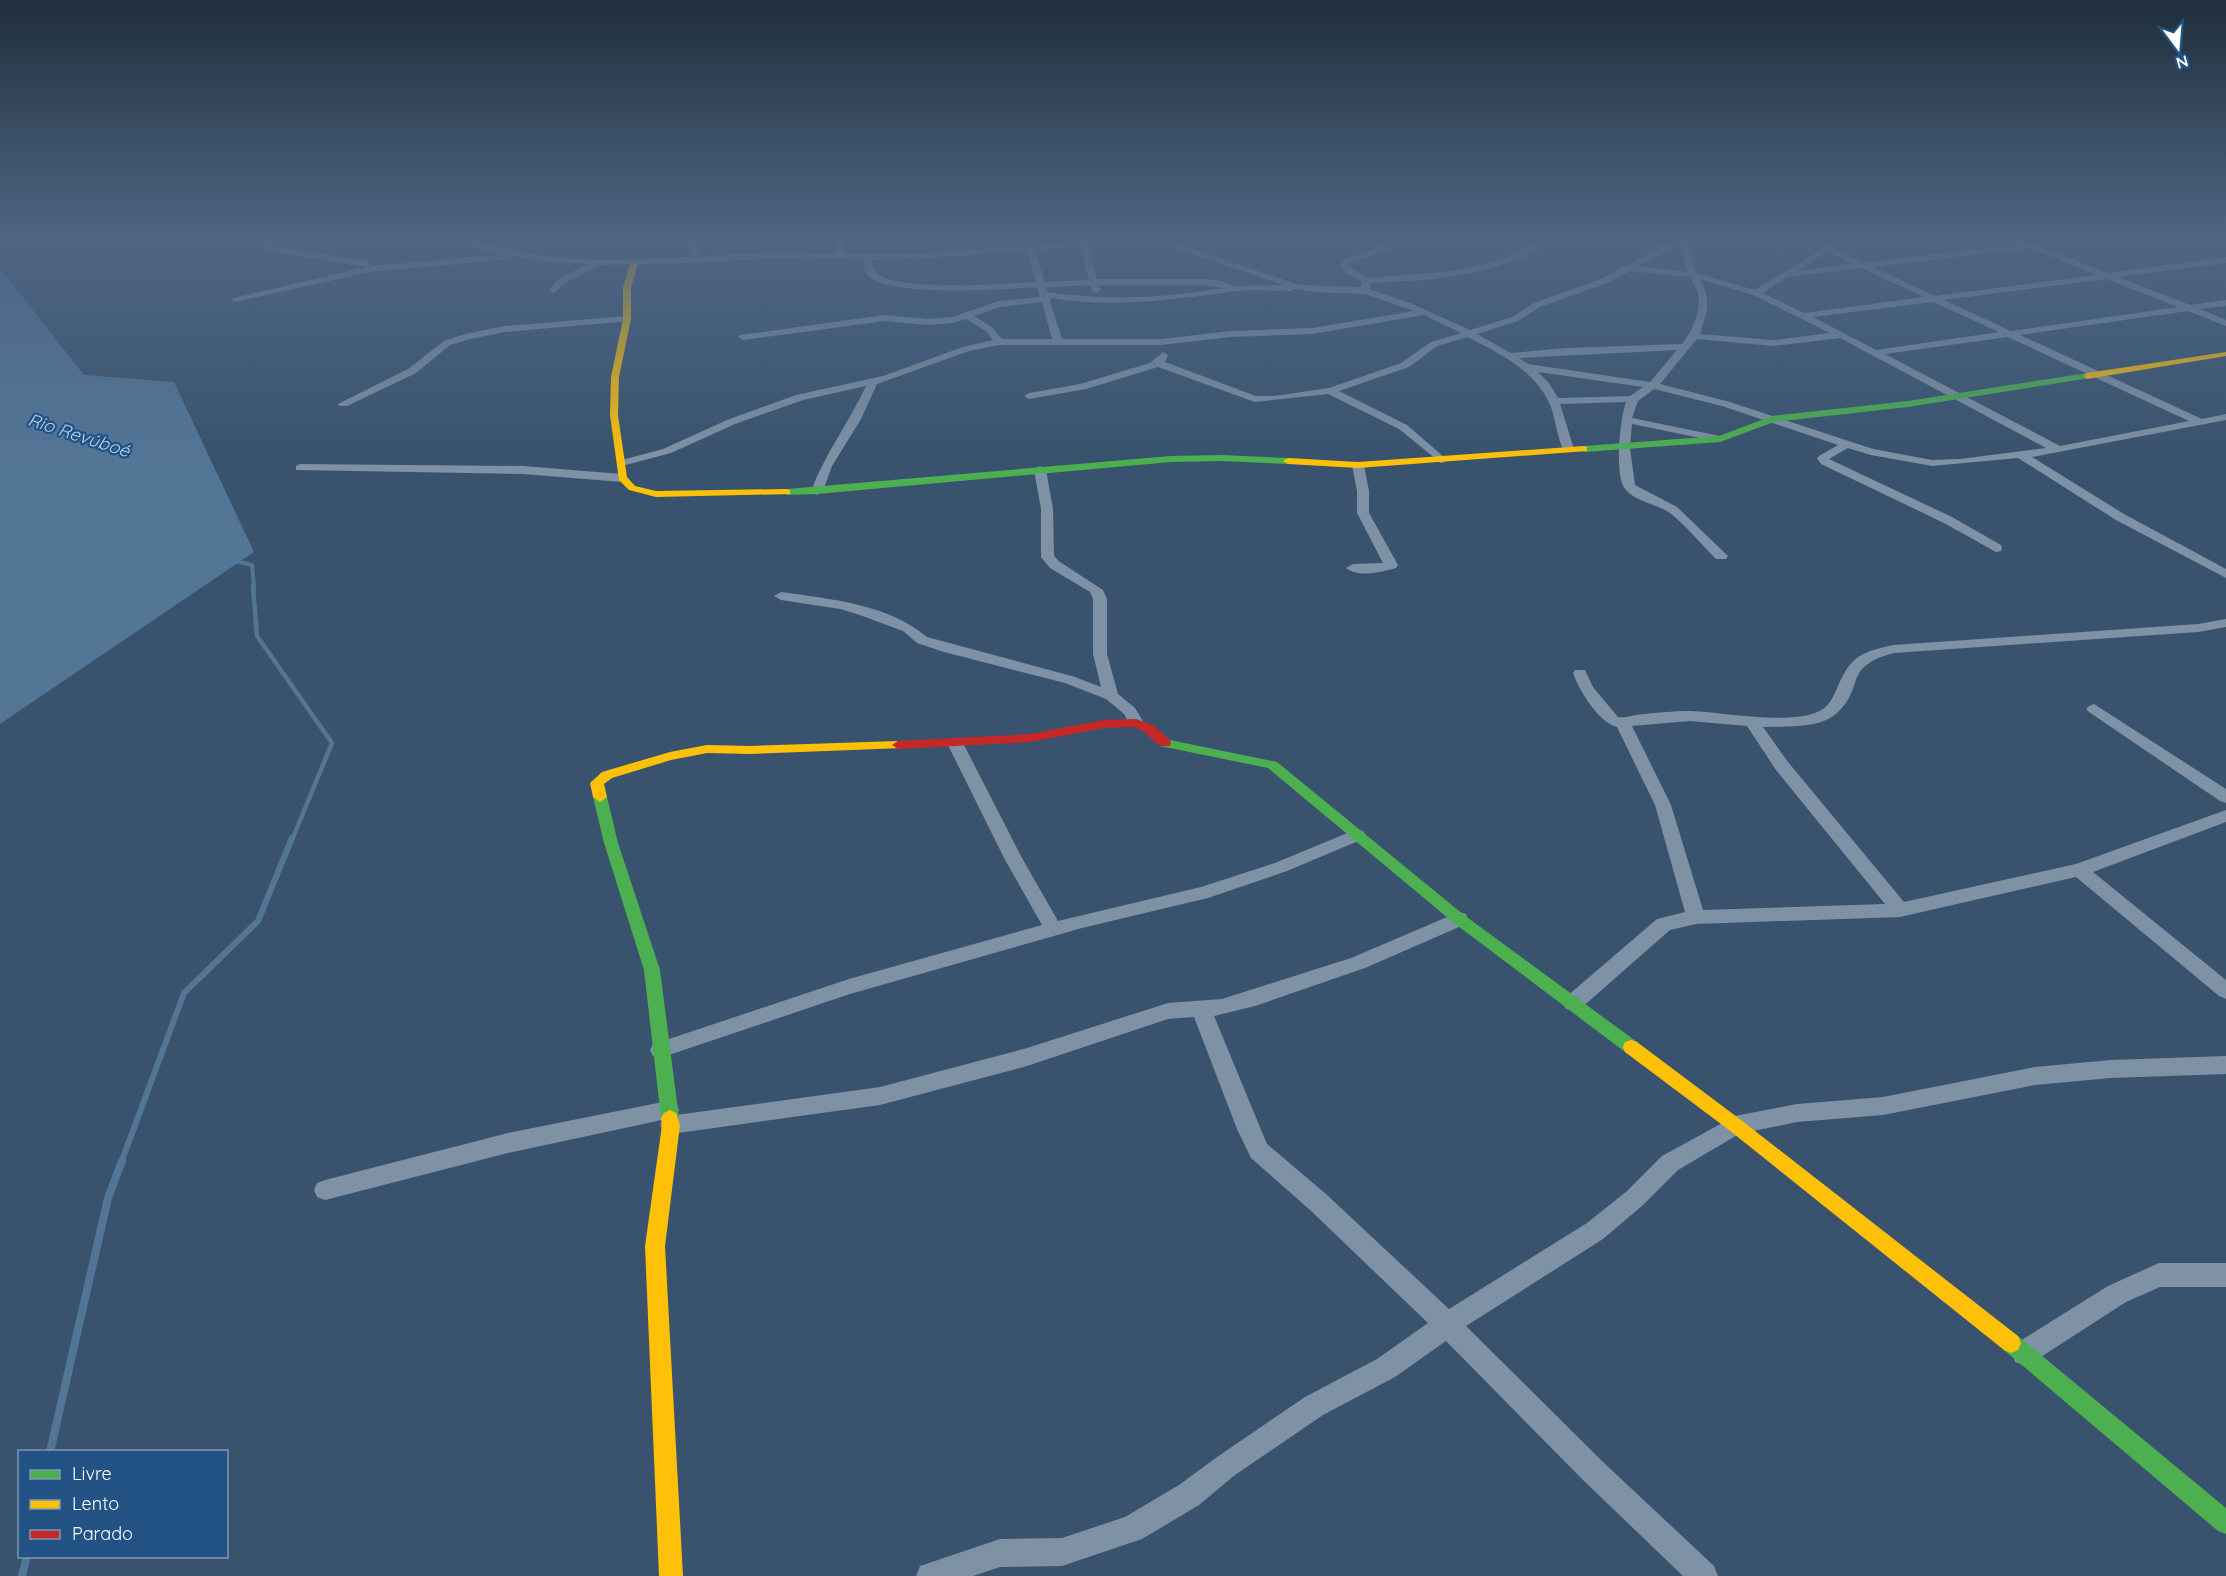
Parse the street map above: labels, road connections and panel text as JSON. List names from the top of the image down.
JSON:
{
  "water": ["Rio Revúboé"],
  "legend": ["Livre", "Lento", "Parado"],
  "north": "bottom"
}
